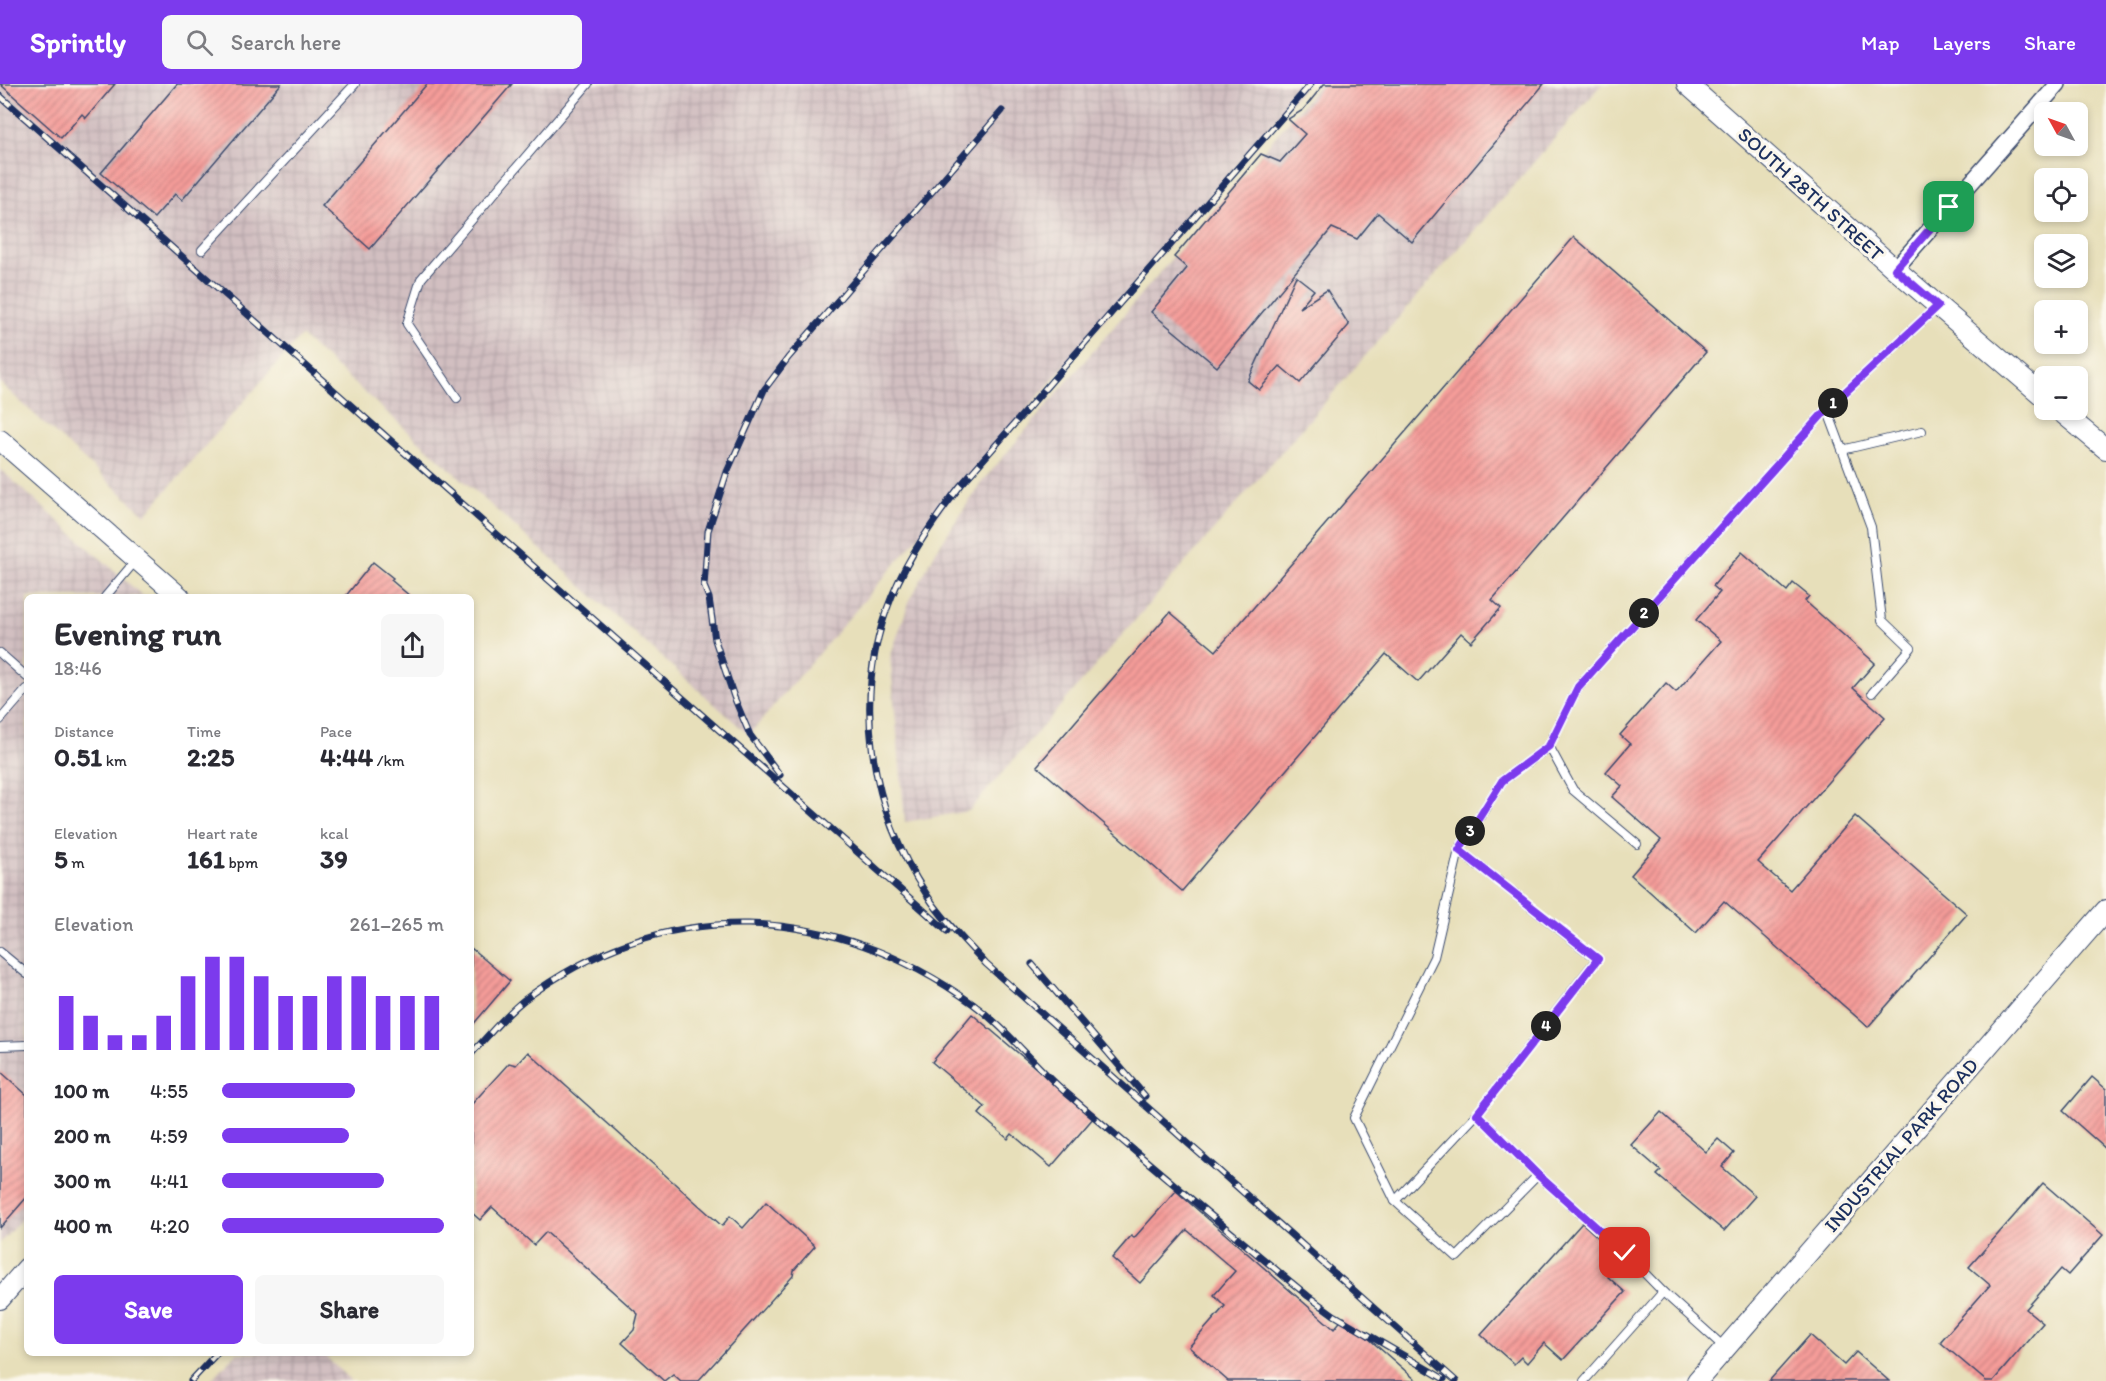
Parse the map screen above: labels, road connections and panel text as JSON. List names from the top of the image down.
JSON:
{
  "streets": {
    "street": ["SOUTH 28TH STREET", "INDUSTRIAL PARK ROAD"]
  },
  "north": "top left",
  "page": {
    "header": "Sprintly",
    "search": "Search here",
    "nav": ["Map", "Layers", "Share"],
    "map_buttons": ["+", "−"],
    "pins": [
      "1",
      "2",
      "3",
      "4"
    ],
    "heading": ["Evening run", "18:46"],
    "stats": [
      ["Distance", "0.51 km"],
      ["Time", "2:25"],
      ["Pace", "4:44 /km"],
      ["Elevation", "5 m"],
      ["Heart rate", "161 bpm"],
      ["kcal", "39"]
    ],
    "chart": ["Elevation", "261–265 m"],
    "list": [
      {
        "name": "100 m",
        "note": "4:55"
      },
      {
        "name": "200 m",
        "note": "4:59"
      },
      {
        "name": "300 m",
        "note": "4:41"
      },
      {
        "name": "400 m",
        "note": "4:20"
      }
    ],
    "buttons": ["Save", "Share"]
  }
}
